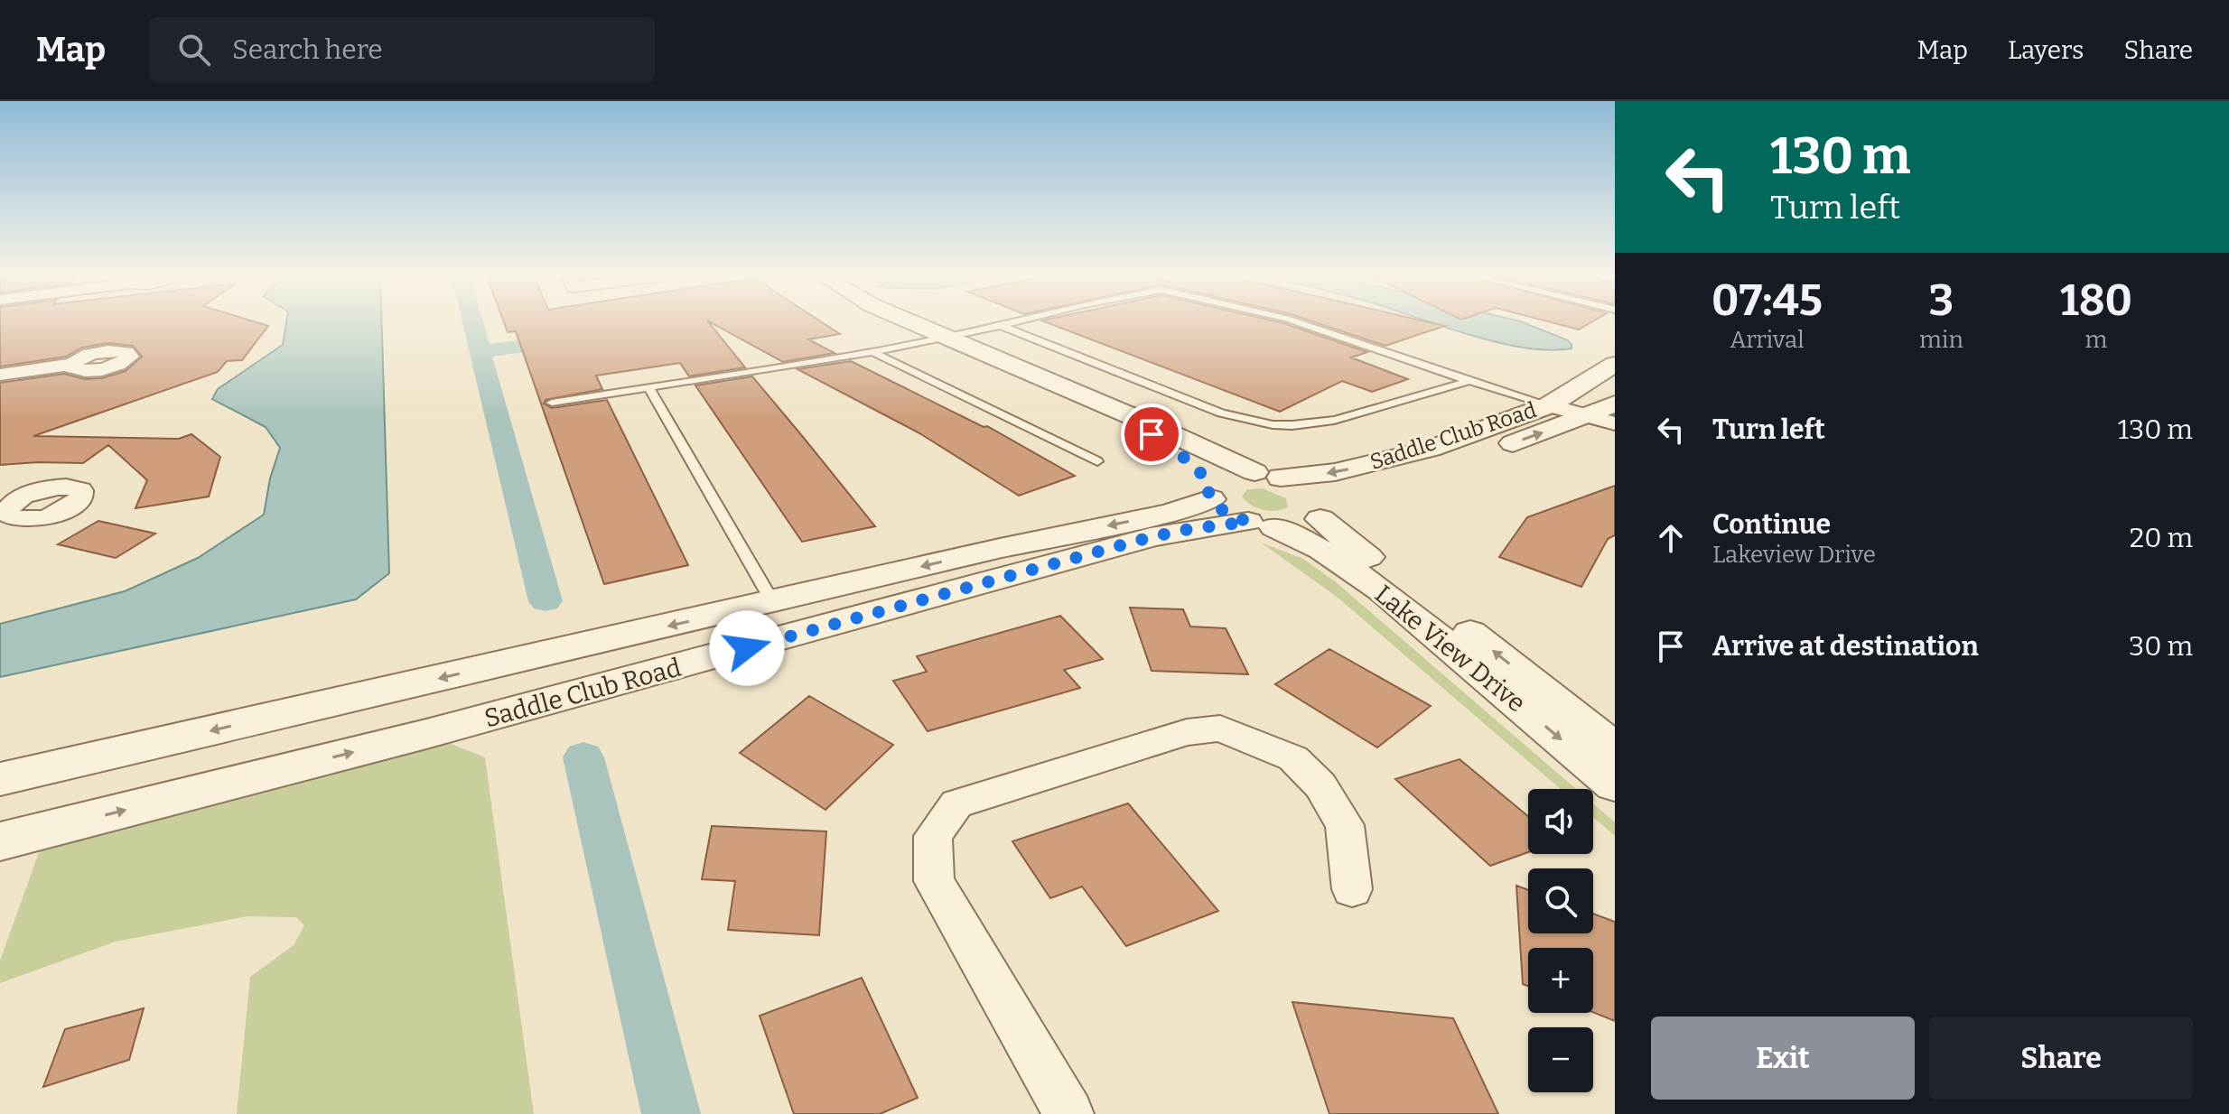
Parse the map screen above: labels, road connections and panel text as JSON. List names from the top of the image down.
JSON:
{
  "streets": {
    "street": ["Saddle Club Road", "Lake View Drive"]
  },
  "crossings": [
    ["Saddle Club Road", "Lake View Drive"]
  ],
  "page": {
    "header": "Map",
    "search": "Search here",
    "nav": ["Map", "Layers", "Share"],
    "turn": ["130 m", "Turn left"],
    "eta": [
      "07:45",
      "Arrival",
      "3",
      "min",
      "180",
      "m"
    ],
    "list": [
      {
        "name": "Turn left",
        "value": "130 m"
      },
      {
        "name": "Continue",
        "note": "Lakeview Drive",
        "value": "20 m"
      },
      {
        "name": "Arrive at destination",
        "value": "30 m"
      }
    ],
    "map_buttons": ["+", "−"],
    "buttons": ["Exit", "Share"]
  }
}
